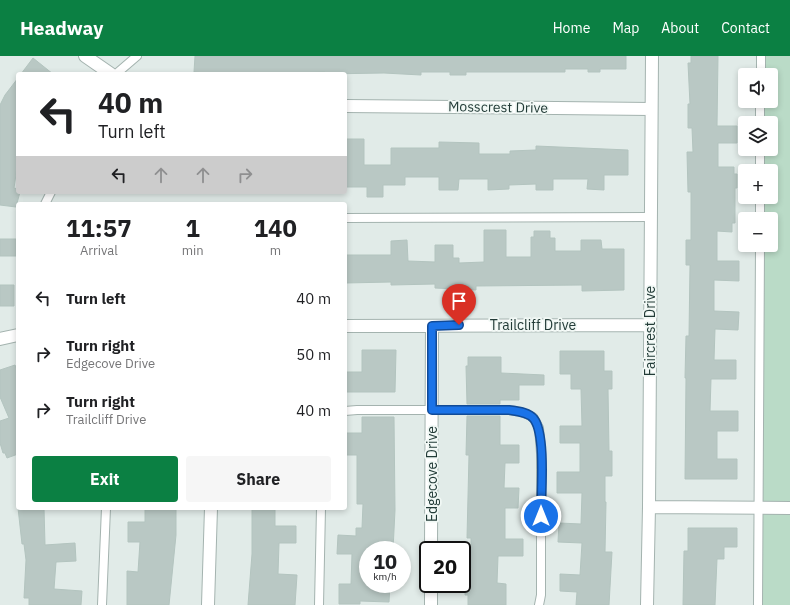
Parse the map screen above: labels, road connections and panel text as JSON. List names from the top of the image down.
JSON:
{
  "streets": {
    "street": [
      "Mosscrest Drive",
      "Trailcliff Drive",
      "Faircrest Drive",
      "Edgecove Drive"
    ]
  },
  "crossings": [
    ["Mosscrest Drive", "Faircrest Drive"],
    ["Trailcliff Drive", "Faircrest Drive"],
    ["Trailcliff Drive", "Edgecove Drive"]
  ],
  "page": {
    "header": "Headway",
    "nav": [
      "Home",
      "Map",
      "About",
      "Contact"
    ],
    "map_buttons": ["+", "−"],
    "turn": ["40 m", "Turn left"],
    "eta": [
      "11:57",
      "Arrival",
      "1",
      "min",
      "140",
      "m"
    ],
    "list": [
      {
        "name": "Turn left",
        "value": "40 m"
      },
      {
        "name": "Turn right",
        "note": "Edgecove Drive",
        "value": "50 m"
      },
      {
        "name": "Turn right",
        "note": "Trailcliff Drive",
        "value": "40 m"
      }
    ],
    "buttons": ["Exit", "Share"],
    "speed": "10 km/h",
    "limit": "20"
  }
}
